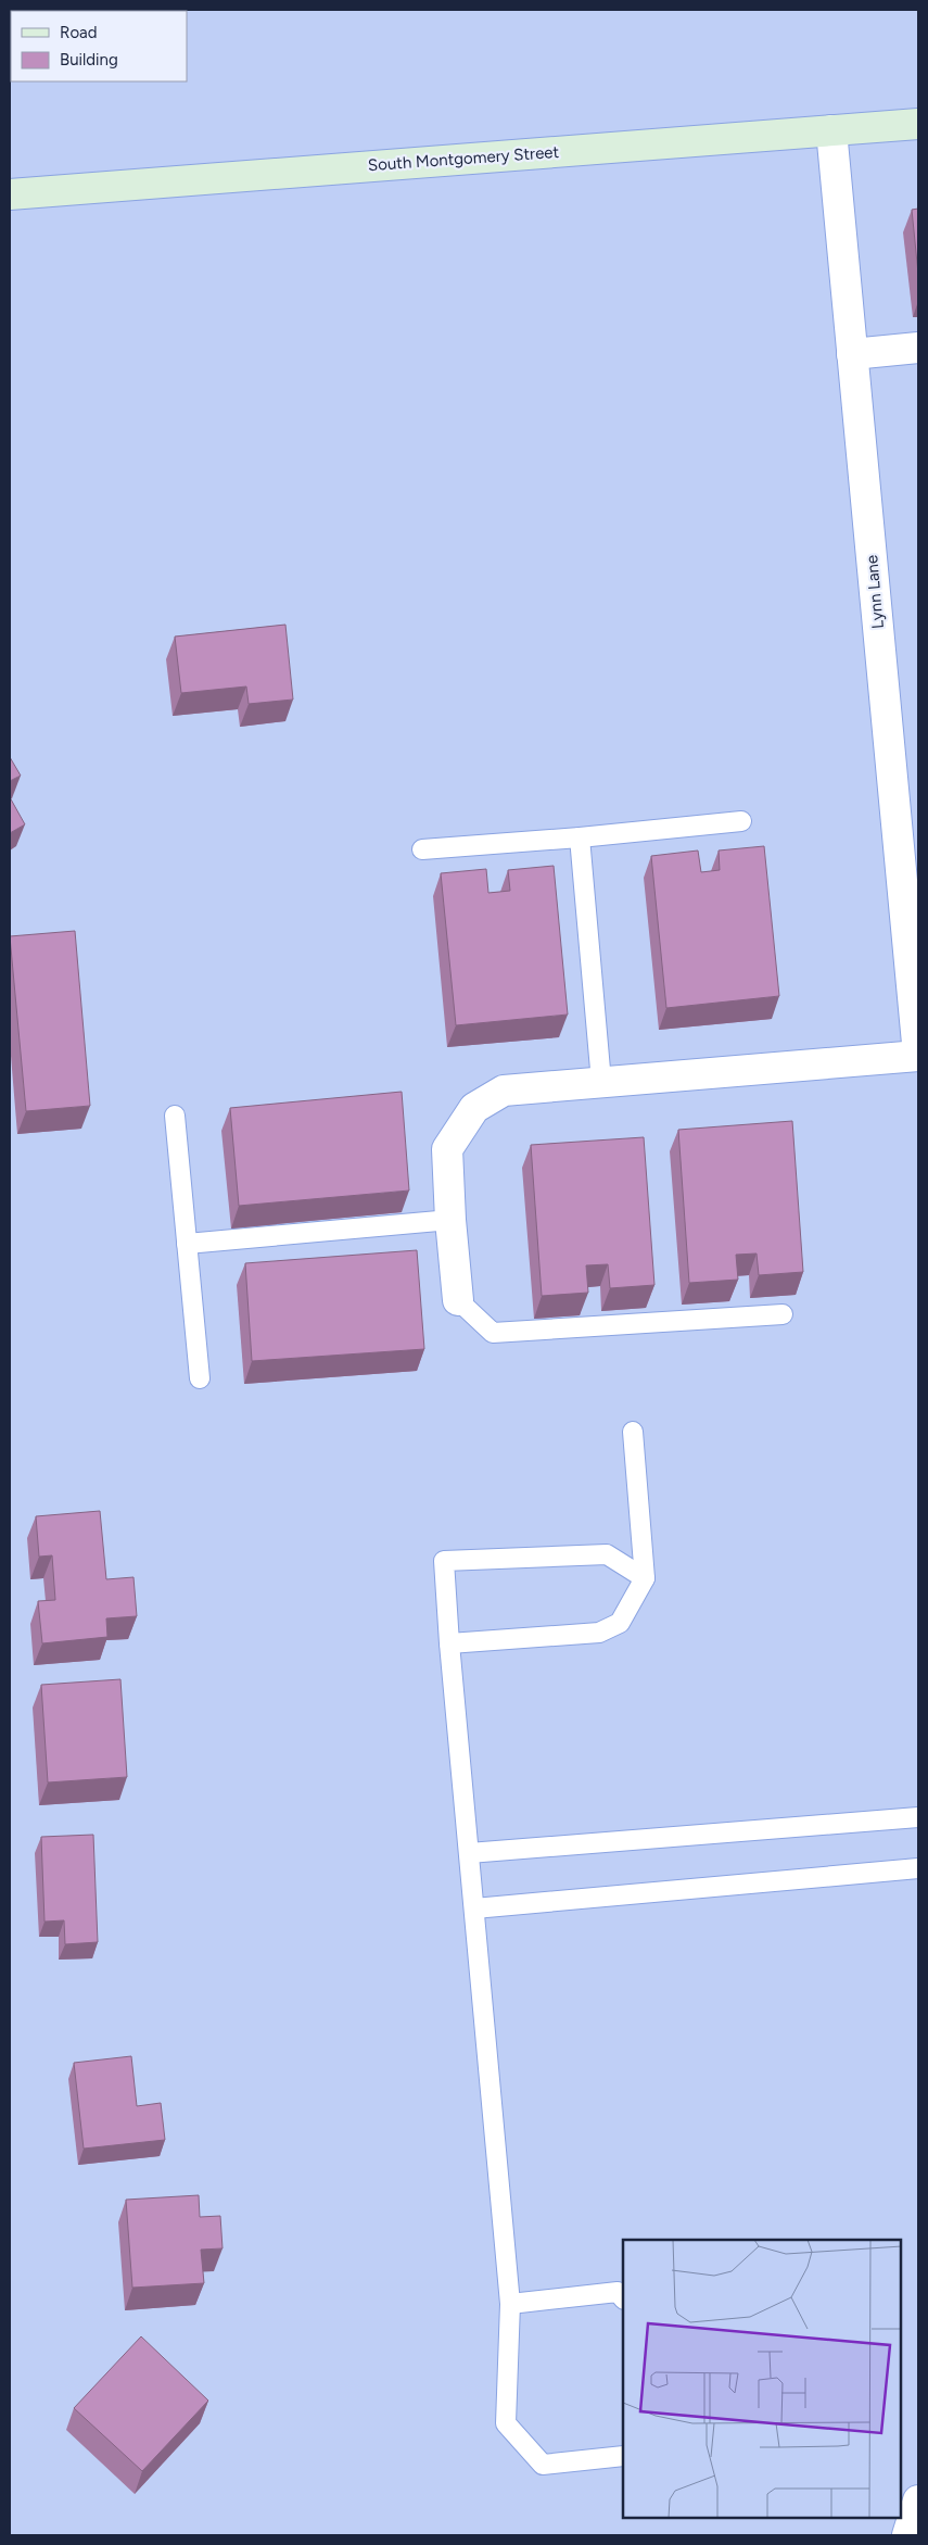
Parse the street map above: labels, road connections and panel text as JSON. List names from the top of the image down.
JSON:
{
  "streets": {
    "street": ["South Montgomery Street", "Lynn Lane"]
  },
  "crossings": [
    ["South Montgomery Street", "Lynn Lane"]
  ],
  "legend": ["Road", "Building"]
}
